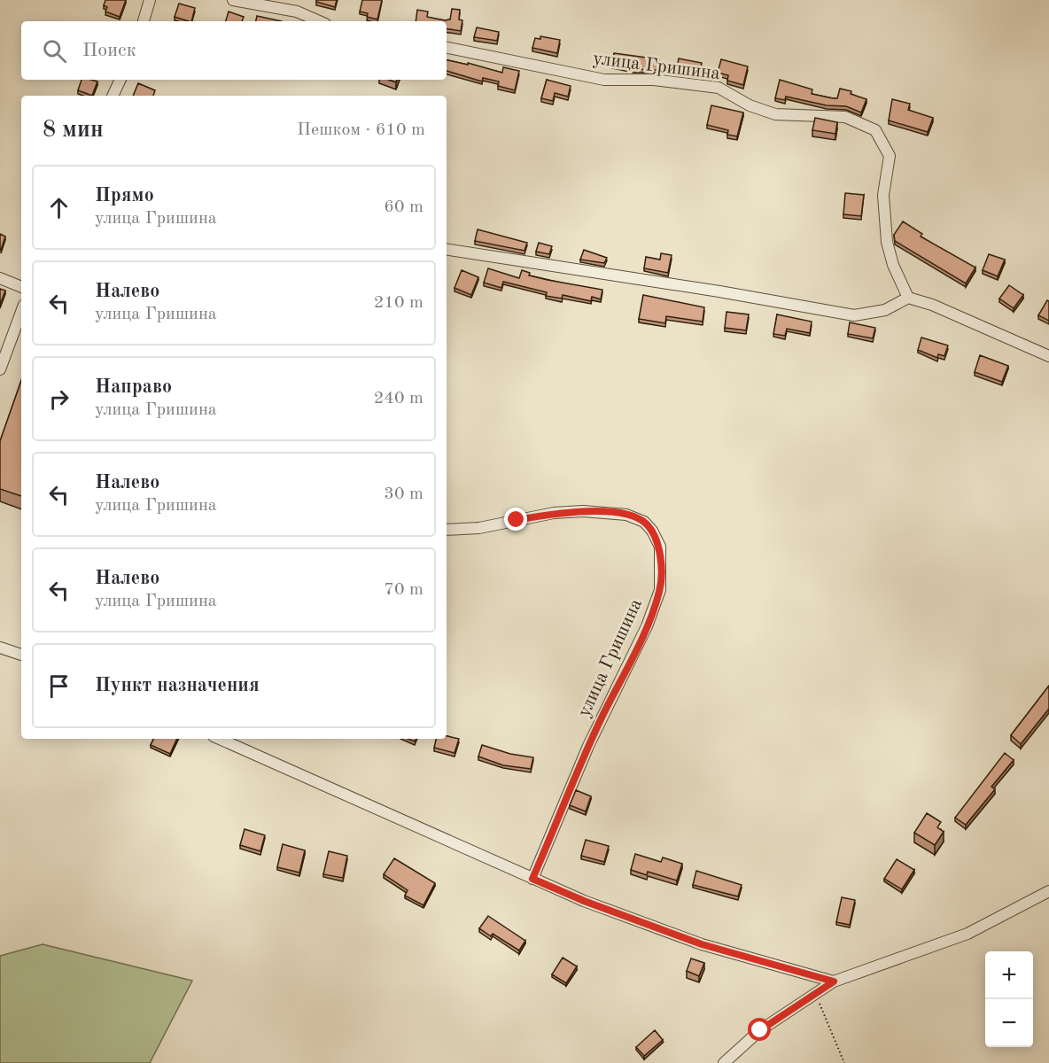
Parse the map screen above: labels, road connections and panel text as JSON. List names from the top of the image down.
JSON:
{
  "streets": {
    "street": ["улица Гришина"]
  },
  "page": {
    "search": "Поиск",
    "heading": ["8 мин", "Пешком · 610 m"],
    "list": [
      ["Прямо", "улица Гришина", "60 m"],
      ["Налево", "улица Гришина", "210 m"],
      ["Направо", "улица Гришина", "240 m"],
      ["Налево", "улица Гришина", "30 m"],
      ["Налево", "улица Гришина", "70 m"],
      "Пункт назначения"
    ],
    "map_buttons": ["+", "−"]
  }
}
